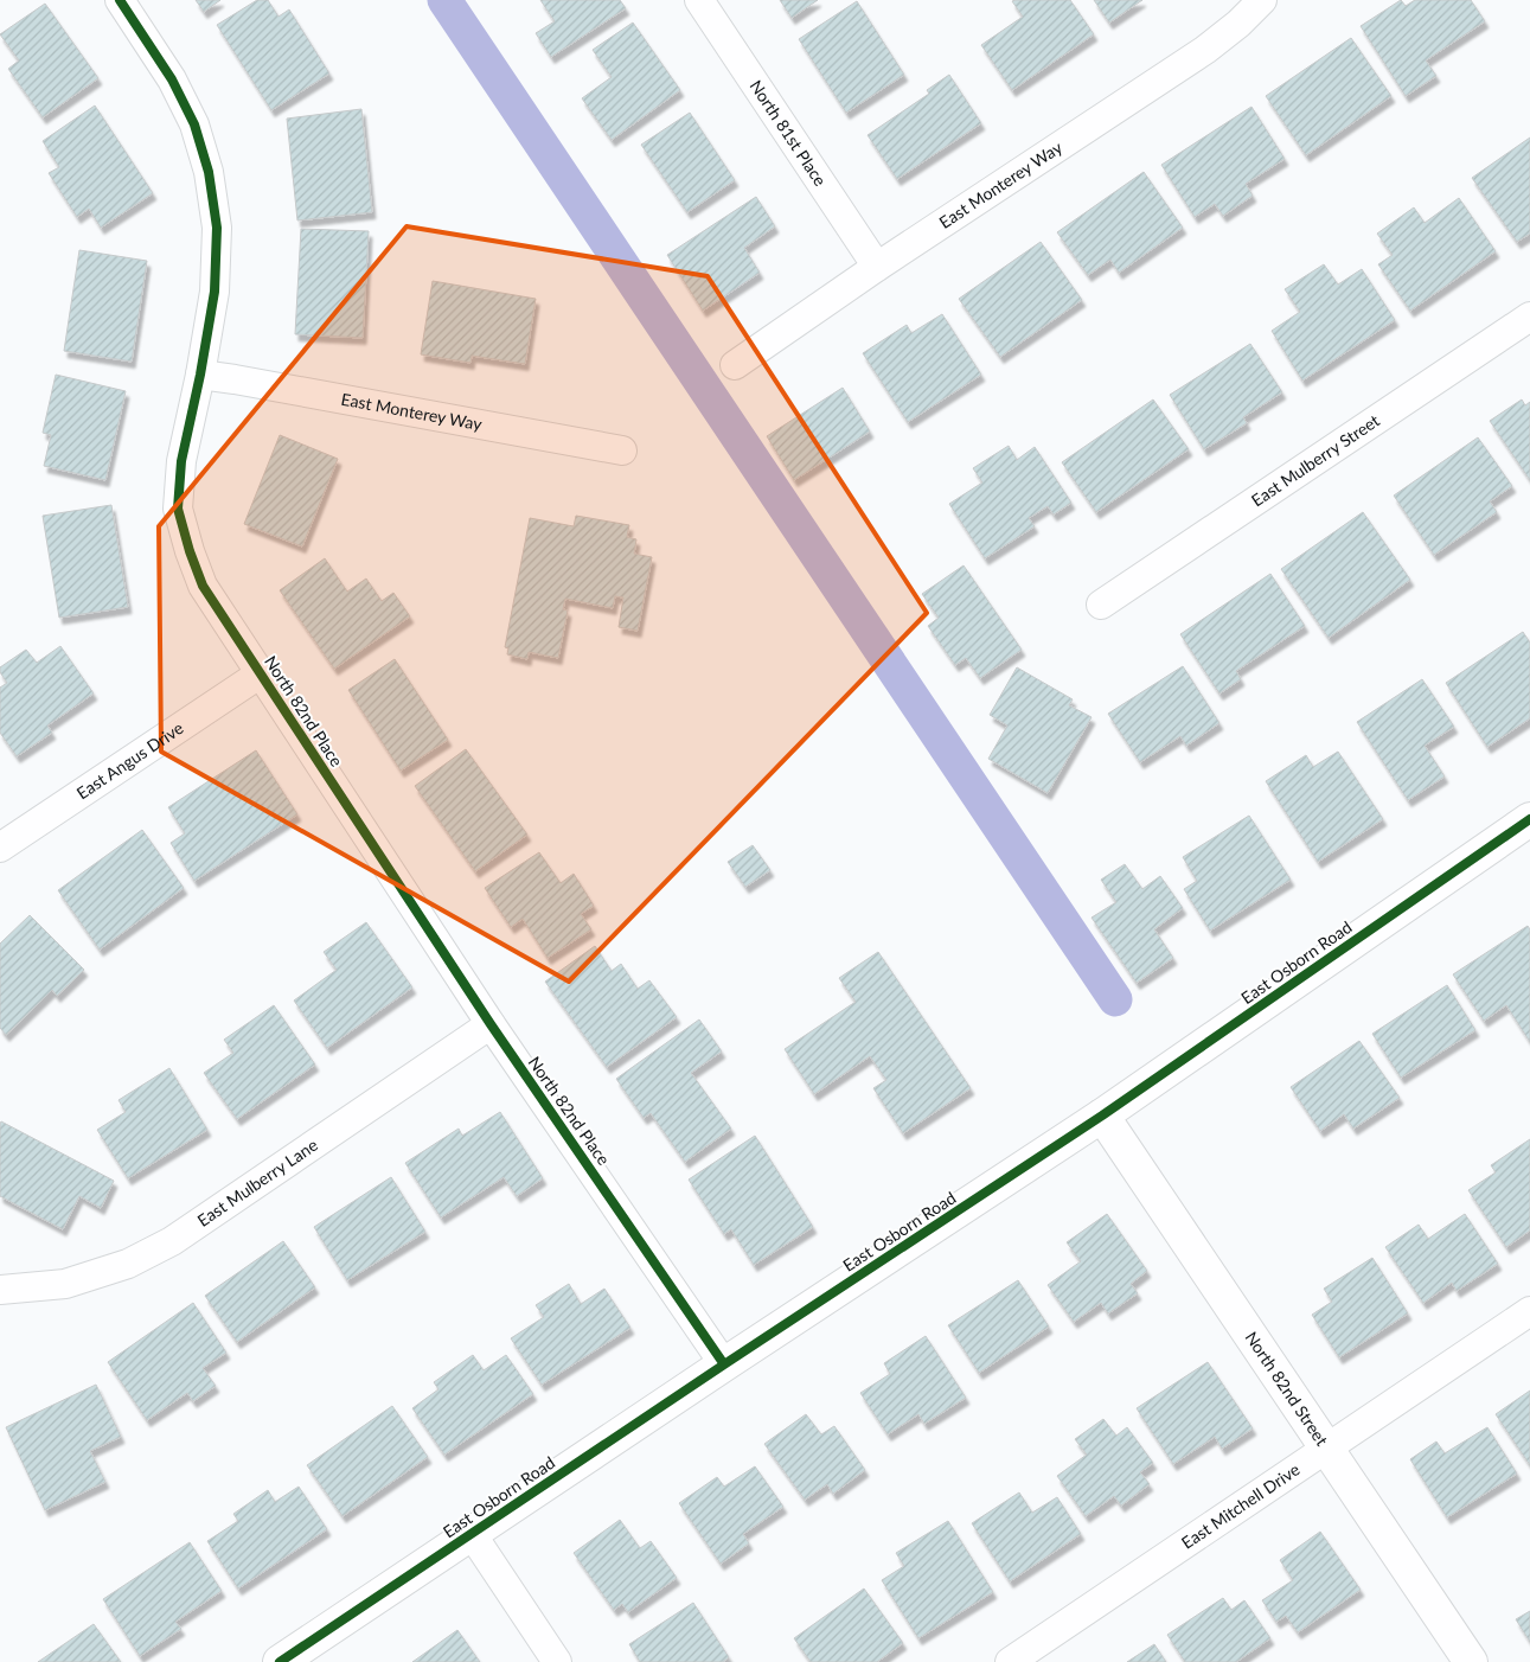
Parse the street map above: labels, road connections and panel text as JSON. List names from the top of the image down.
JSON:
{
  "streets": {
    "street": [
      "North 81st Place",
      "East Monterey Way",
      "East Mulberry Street",
      "North 82nd Place",
      "East Angus Drive",
      "East Osborn Road",
      "East Mulberry Lane",
      "North 82nd Street",
      "East Mitchell Drive"
    ]
  },
  "crossings": [
    ["North 81st Place", "East Monterey Way"],
    ["East Monterey Way", "North 82nd Place"],
    ["North 82nd Place", "East Angus Drive"],
    ["North 82nd Place", "East Osborn Road"],
    ["North 82nd Place", "East Mulberry Lane"],
    ["East Osborn Road", "North 82nd Street"],
    ["North 82nd Street", "East Mitchell Drive"]
  ]
}
